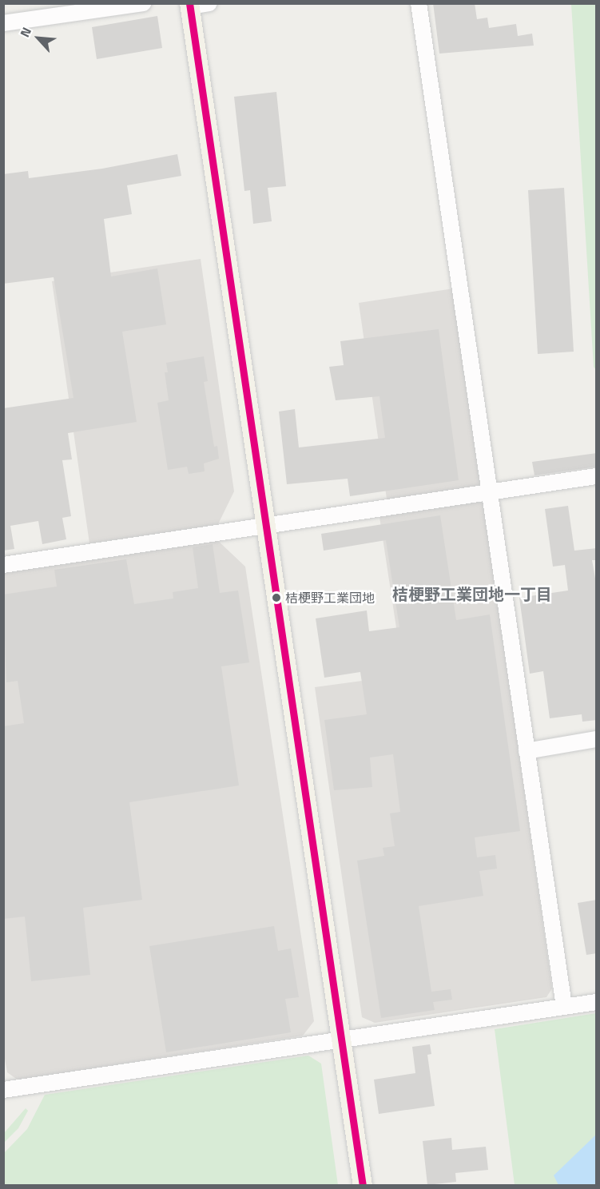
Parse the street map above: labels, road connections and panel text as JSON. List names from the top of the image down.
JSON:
{
  "districts": ["桔梗野工業団地一丁目"],
  "places": ["桔梗野工業団地"],
  "north": "top left"
}
